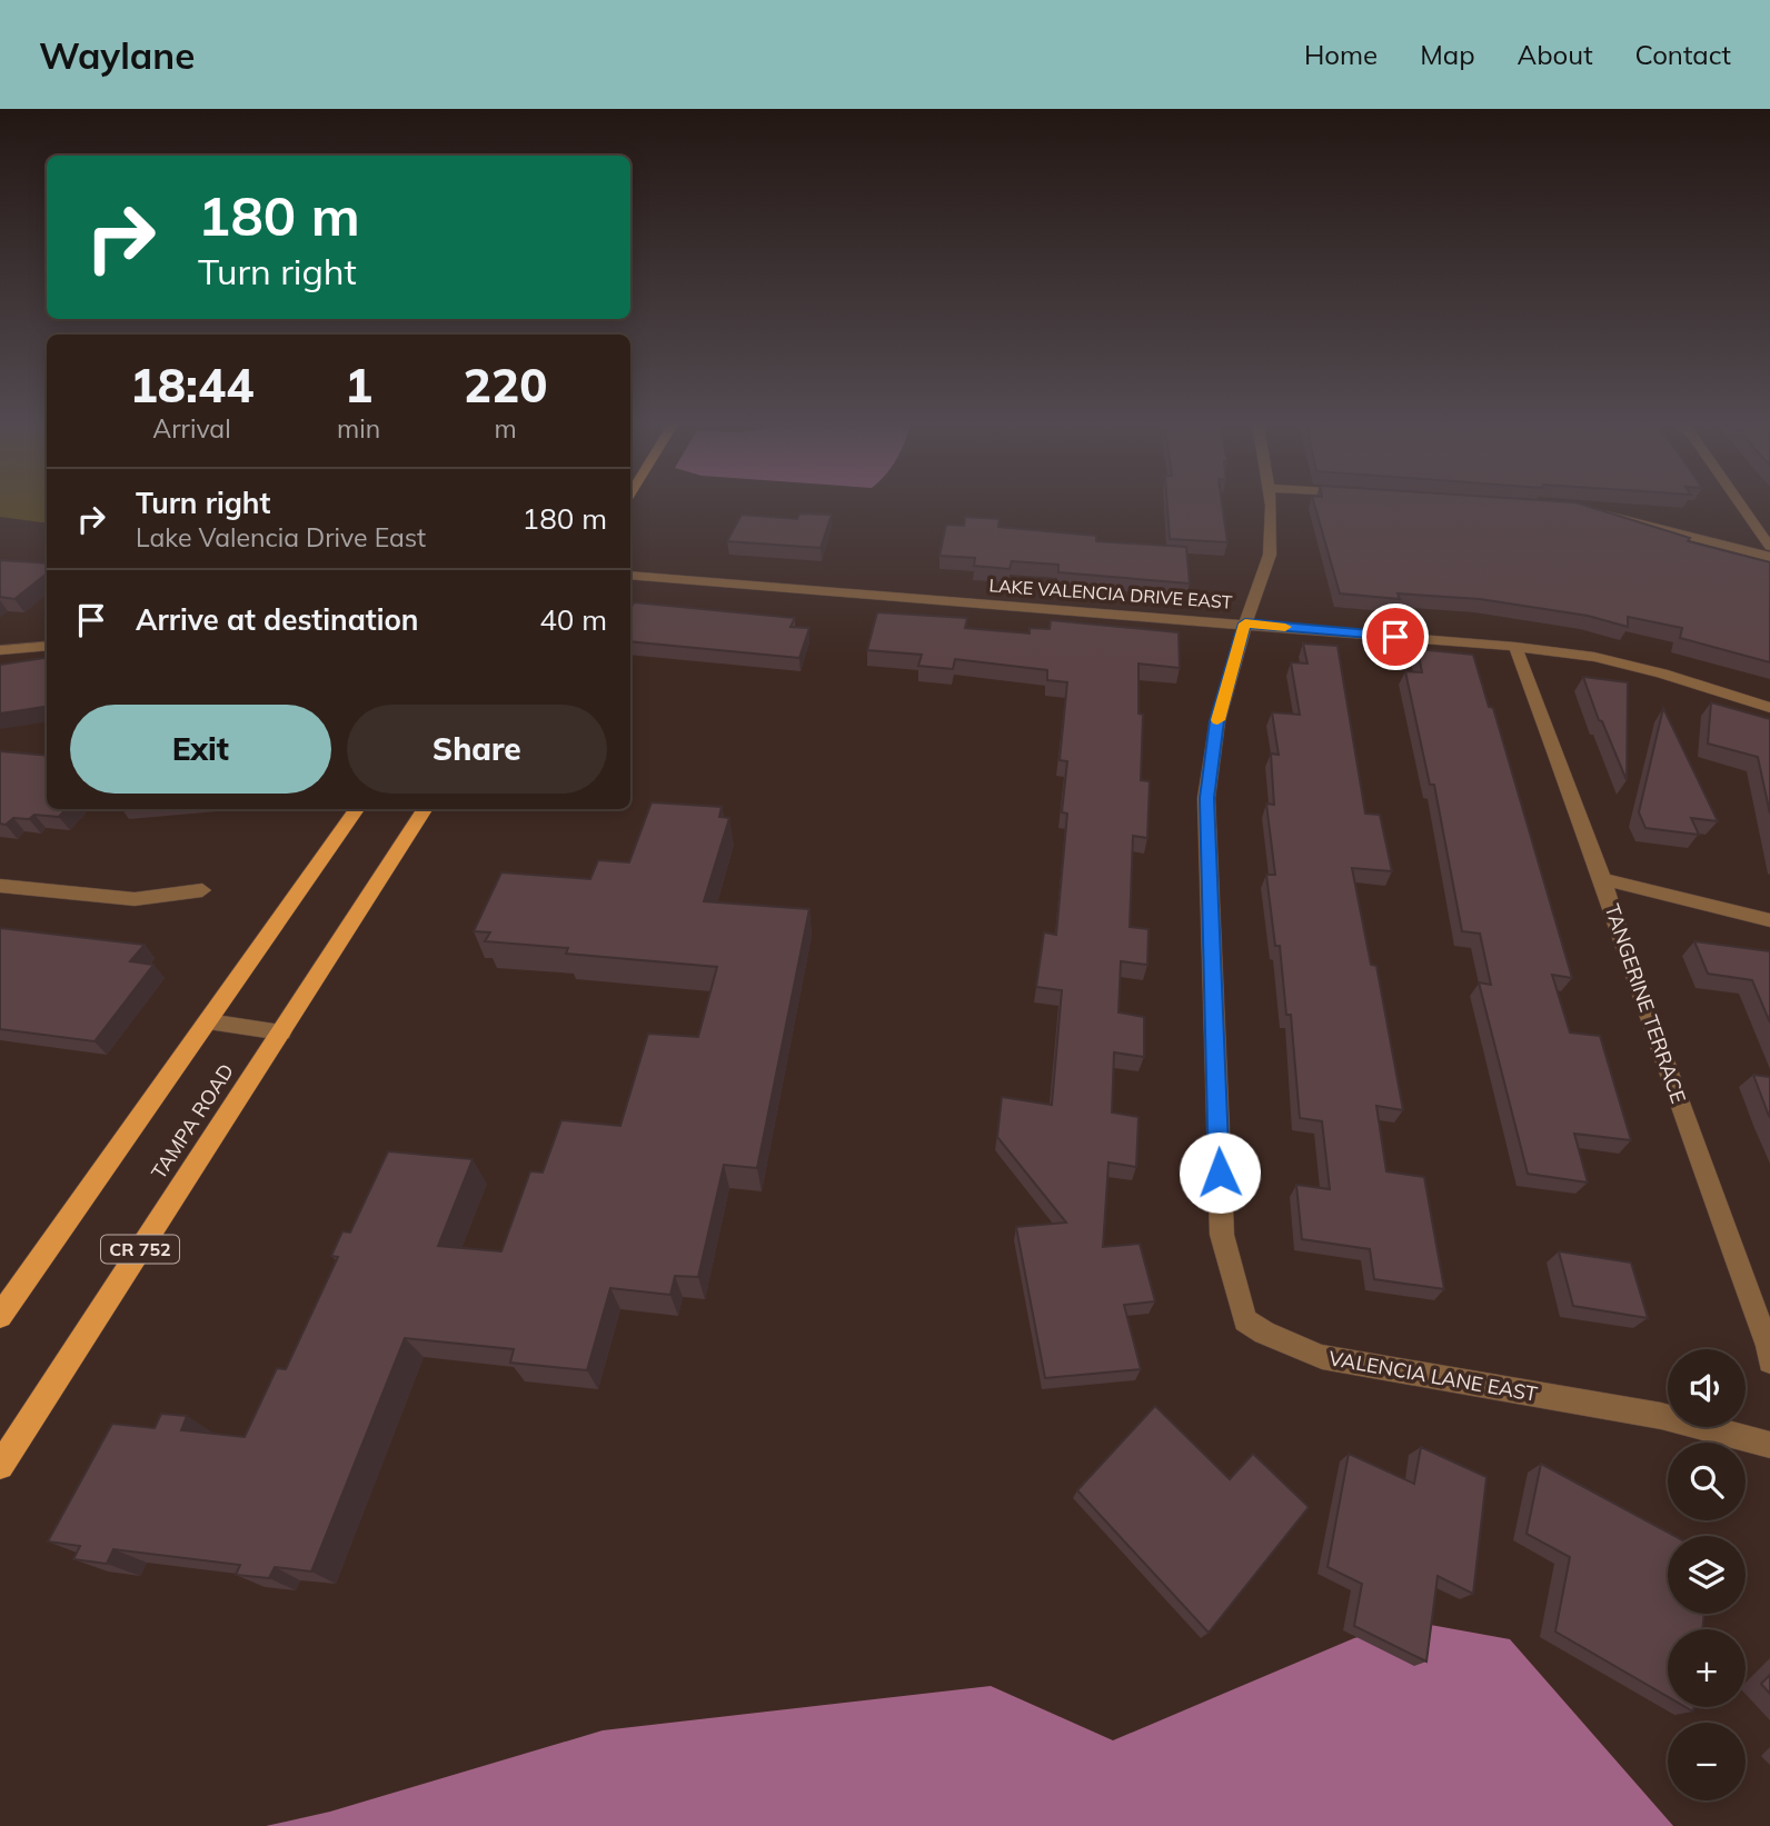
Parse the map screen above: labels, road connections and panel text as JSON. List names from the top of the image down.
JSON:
{
  "streets": {
    "main road": ["TAMPA ROAD", "CR 752"],
    "street": ["LAKE VALENCIA DRIVE EAST", "TANGERINE TERRACE", "VALENCIA LANE EAST"]
  },
  "crossings": [
    ["LAKE VALENCIA DRIVE EAST", "TANGERINE TERRACE"],
    ["LAKE VALENCIA DRIVE EAST", "VALENCIA LANE EAST"]
  ],
  "page": {
    "header": "Waylane",
    "nav": [
      "Home",
      "Map",
      "About",
      "Contact"
    ],
    "turn": ["180 m", "Turn right"],
    "eta": [
      "18:44",
      "Arrival",
      "1",
      "min",
      "220",
      "m"
    ],
    "list": [
      {
        "name": "Turn right",
        "note": "Lake Valencia Drive East",
        "value": "180 m"
      },
      {
        "name": "Arrive at destination",
        "value": "40 m"
      }
    ],
    "buttons": ["Exit", "Share"],
    "map_buttons": ["+", "−"]
  }
}
